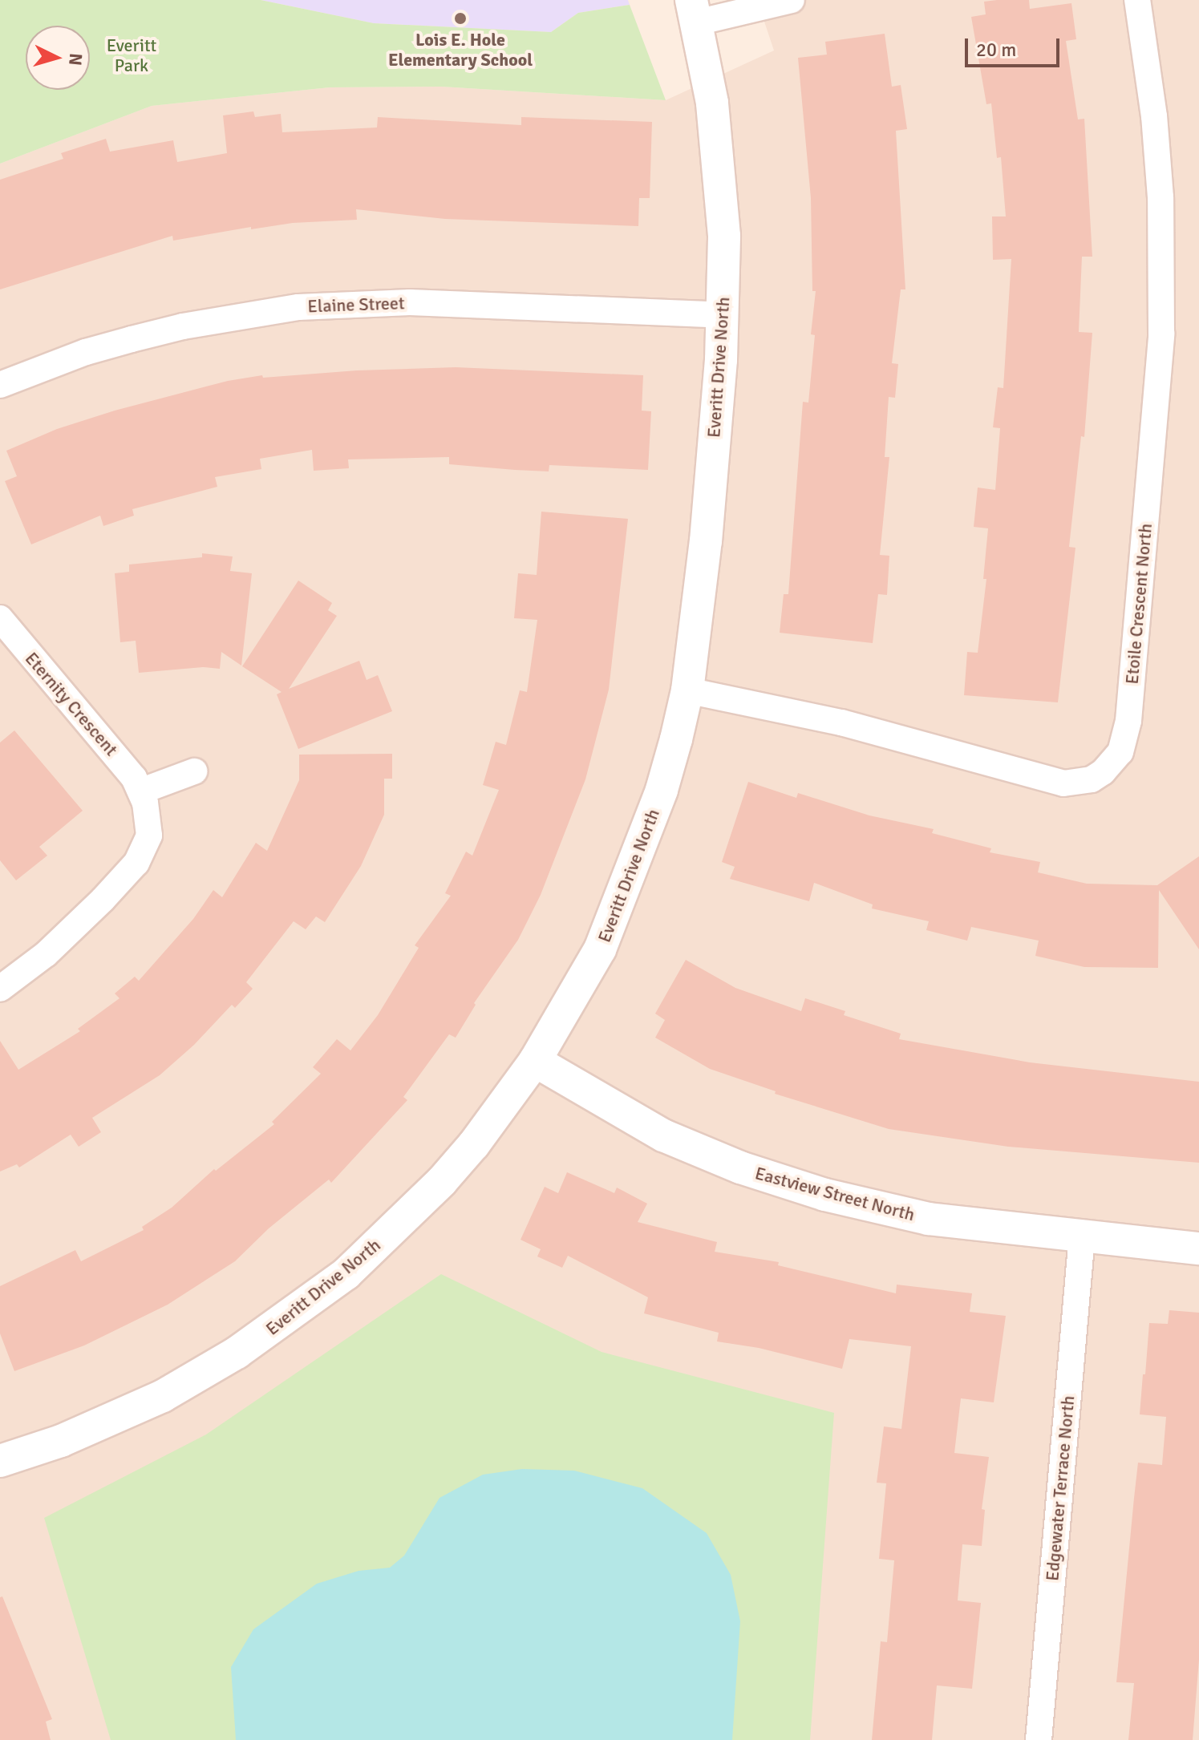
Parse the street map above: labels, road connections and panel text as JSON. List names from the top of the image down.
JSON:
{
  "streets": {
    "street": [
      "Elaine Street",
      "Everitt Drive North",
      "Etoile Crescent North",
      "Eternity Crescent",
      "Eastview Street North",
      "Edgewater Terrace North"
    ]
  },
  "crossings": [
    ["Elaine Street", "Everitt Drive North"],
    ["Everitt Drive North", "Etoile Crescent North"],
    ["Everitt Drive North", "Eastview Street North"],
    ["Eastview Street North", "Edgewater Terrace North"]
  ],
  "parks": ["Everitt Park"],
  "places": ["Lois E. Hole Elementary School"],
  "scale_bar": "20 m",
  "north": "right"
}
